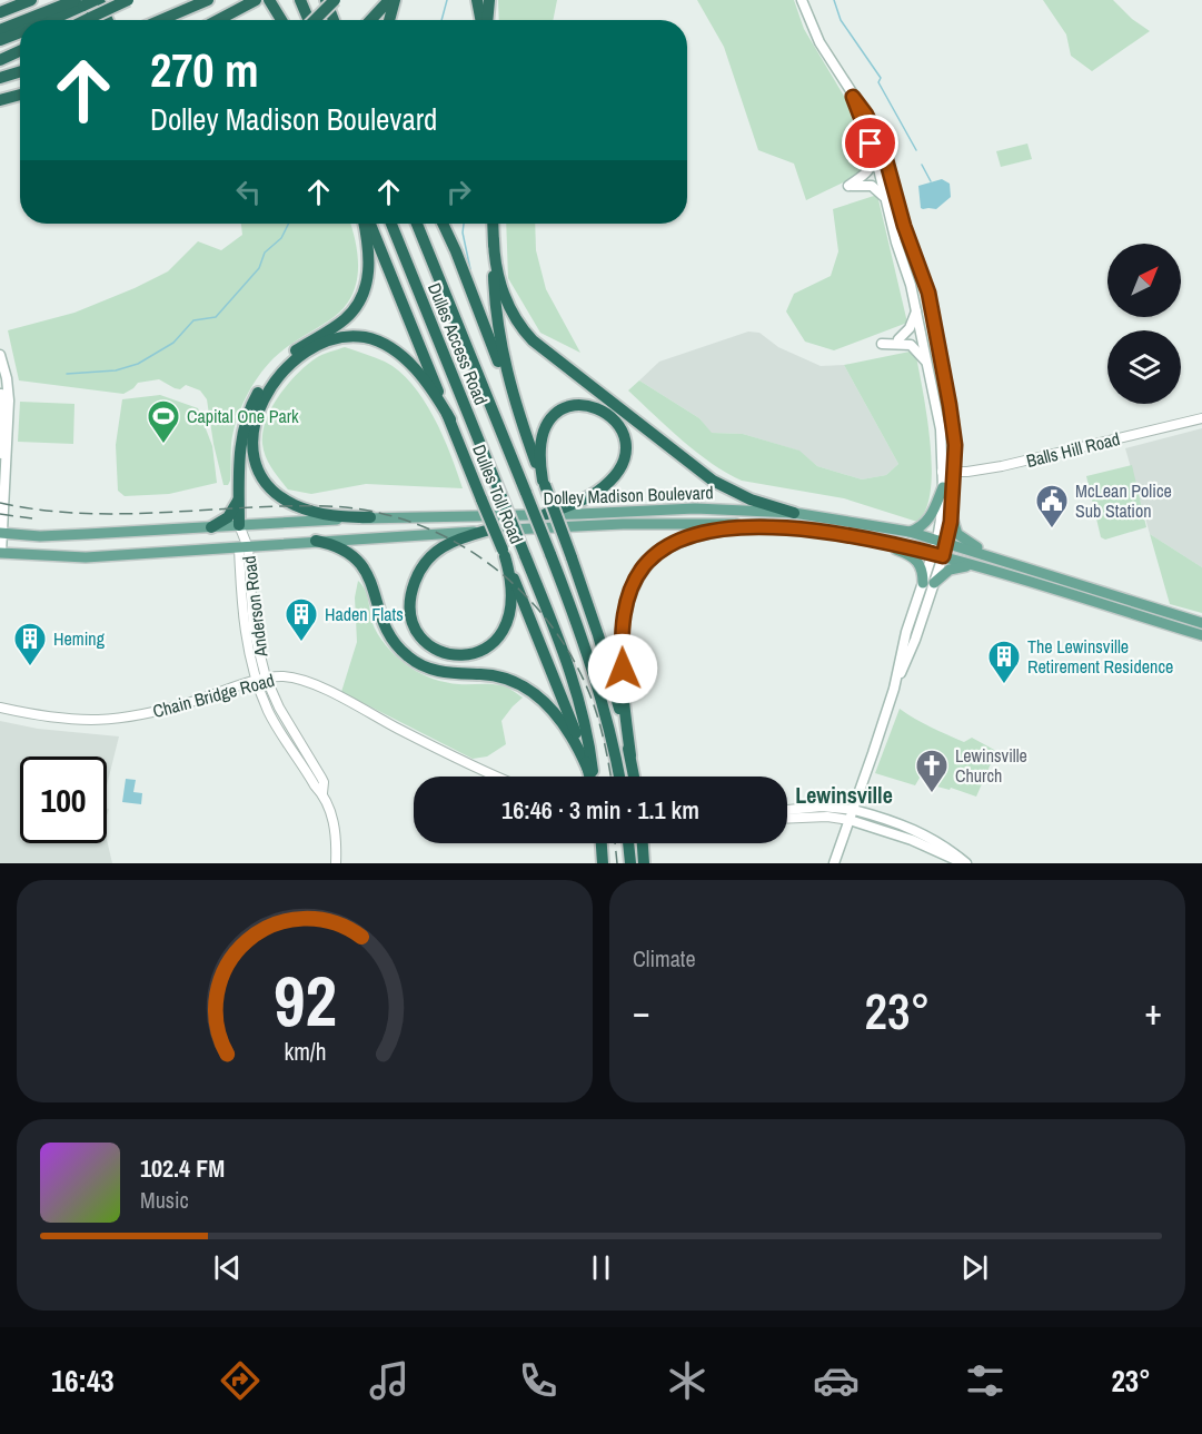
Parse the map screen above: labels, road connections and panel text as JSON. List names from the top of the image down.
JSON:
{
  "streets": {
    "highway": ["Dulles Access Road", "Dulles Toll Road"],
    "main road": ["Dolley Madison Boulevard"],
    "street": ["Balls Hill Road", "Anderson Road", "Chain Bridge Road"]
  },
  "crossings": [
    ["Dolley Madison Boulevard", "Anderson Road"],
    ["Anderson Road", "Chain Bridge Road"]
  ],
  "districts": ["Lewinsville"],
  "places": {
    "sports": ["Capital One Park"],
    "public building": ["McLean Police Sub Station"],
    "building": ["Haden Flats", "Heming", "The Lewinsville Retirement Residence"],
    "church": ["Lewinsville Church"]
  },
  "north": "top right",
  "page": {
    "turn": ["270 m", "Dolley Madison Boulevard"],
    "limit": "100",
    "trip": "16:46 · 3 min · 1.1 km",
    "tile": "Climate",
    "heat": ["−", "23°", "+"],
    "song": ["102.4 FM", "Music"],
    "tabs": ["16:43", "23°"],
    "gauge": ["92", "km/h"]
  }
}
